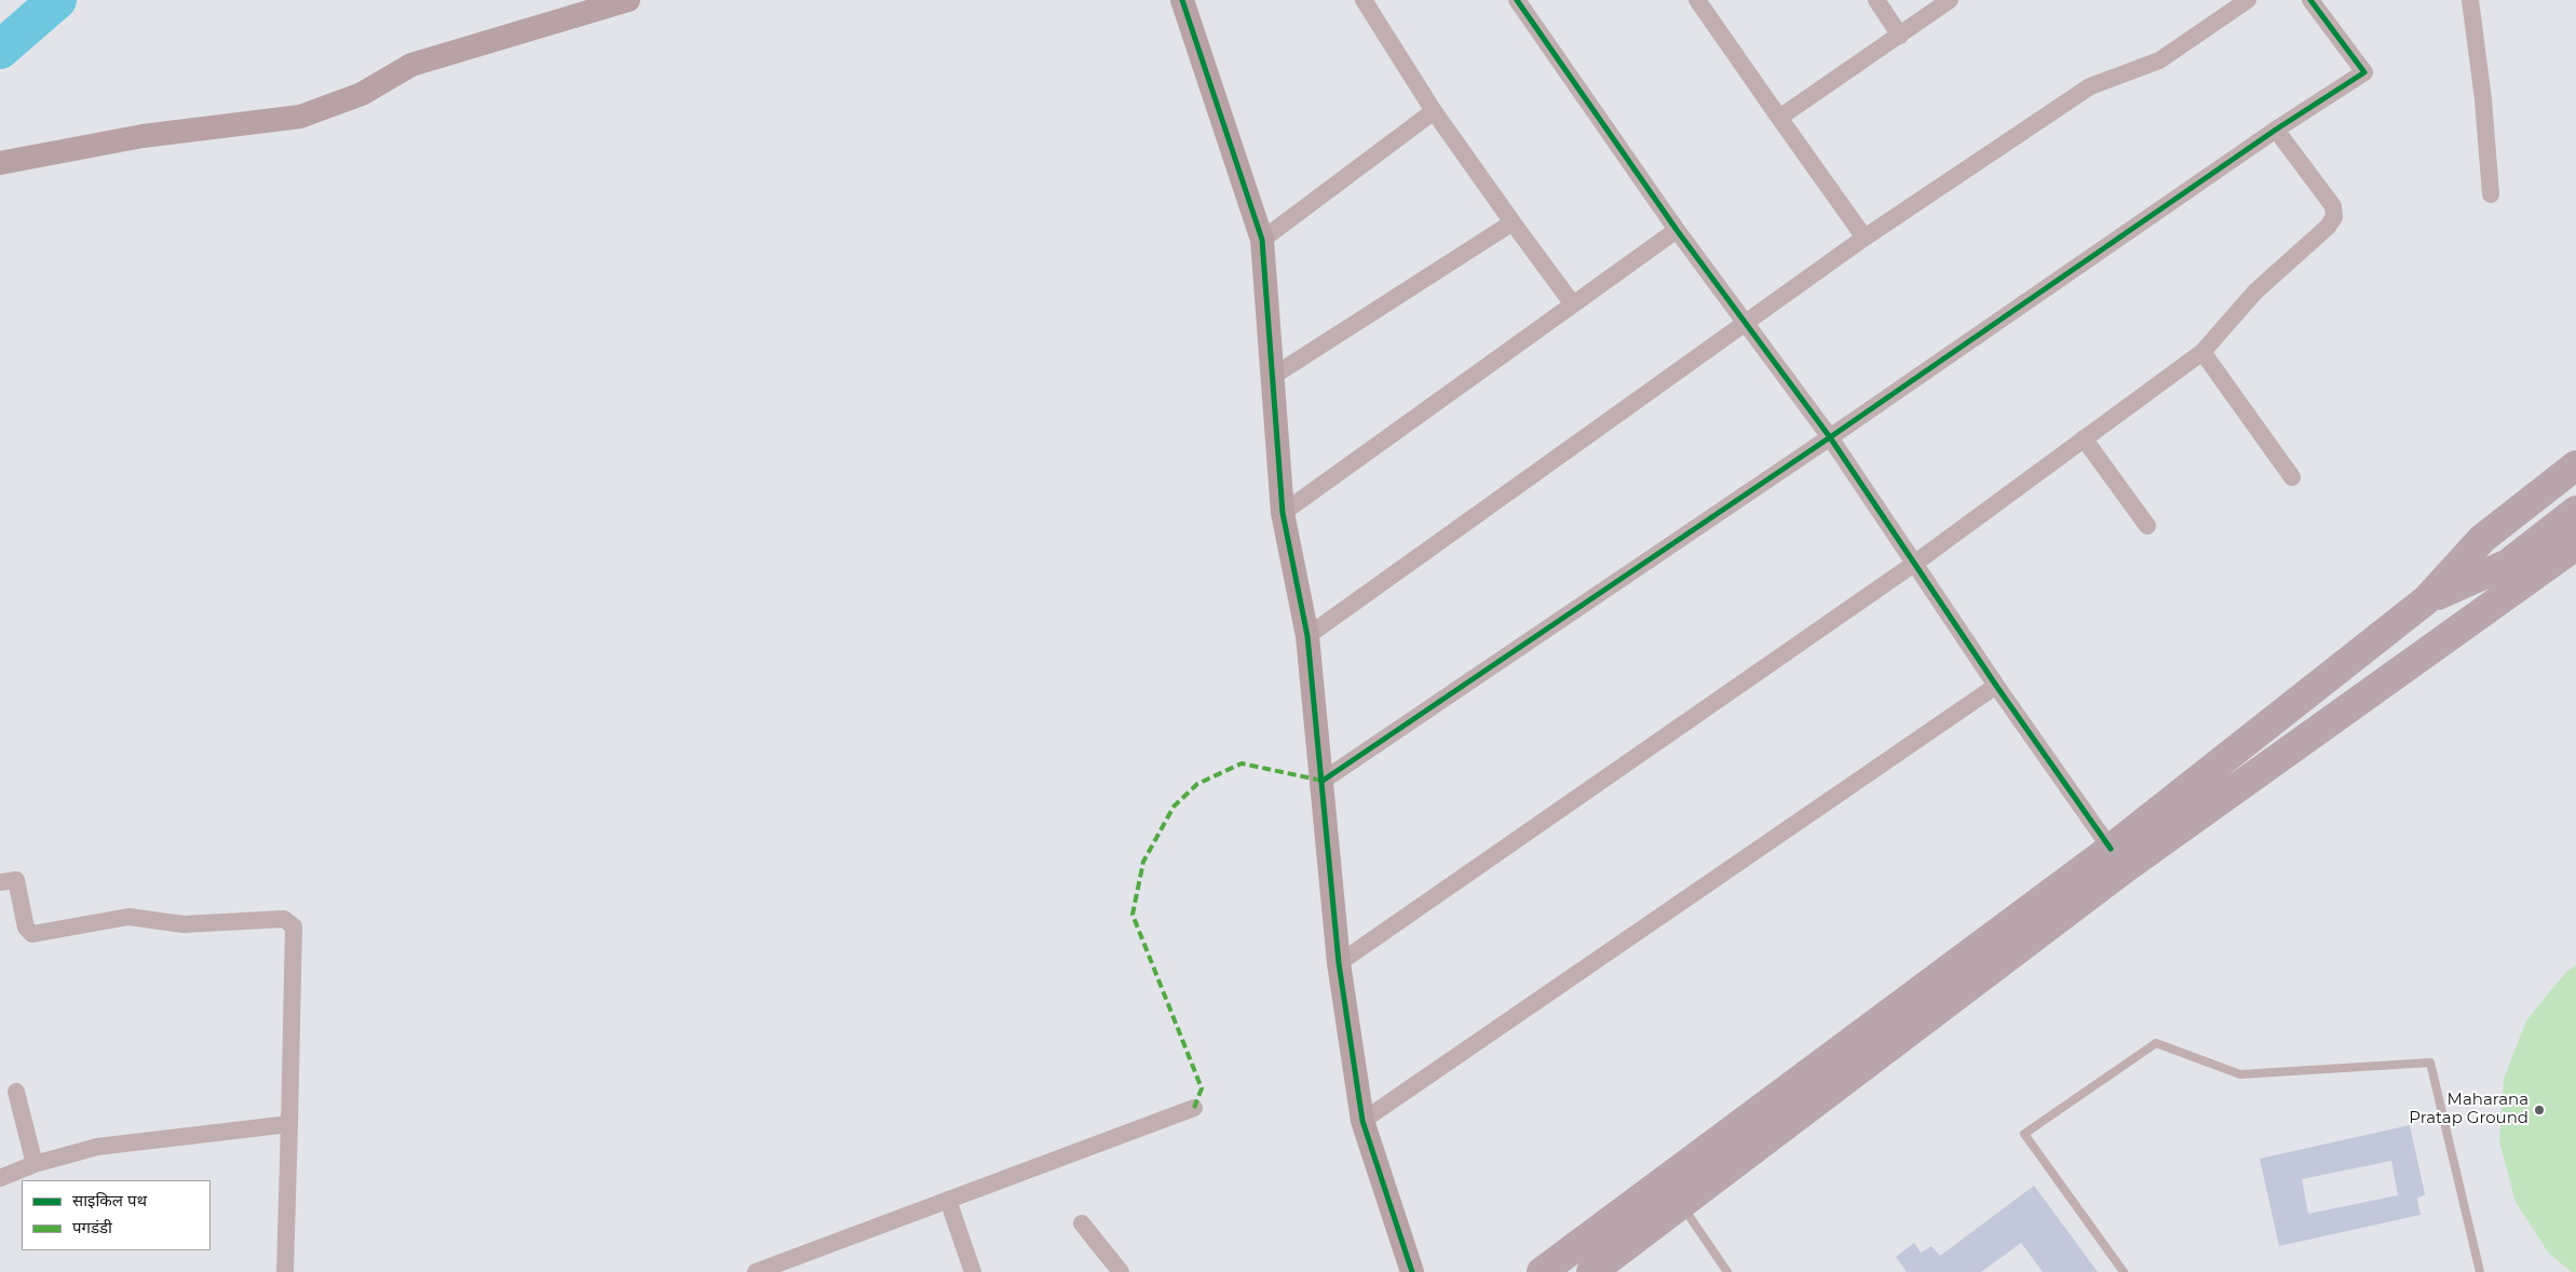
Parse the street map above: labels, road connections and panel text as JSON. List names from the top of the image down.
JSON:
{
  "places": ["Maharana Pratap Ground"],
  "legend": ["साइकिल पथ", "पगडंडी"]
}
